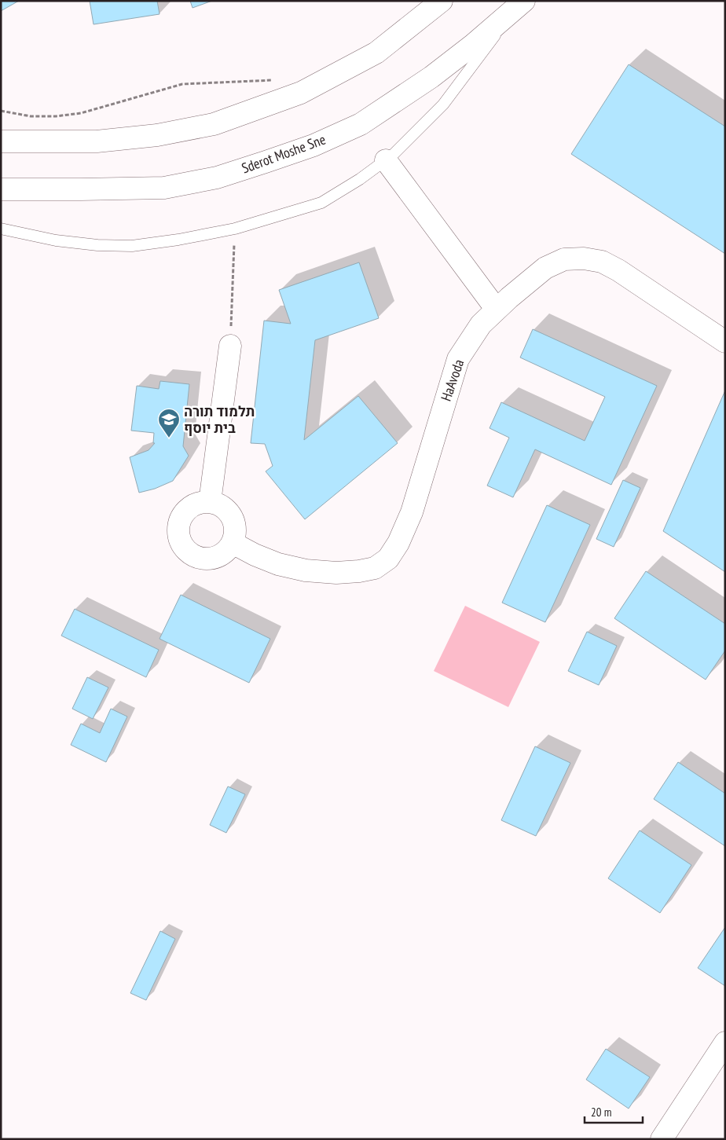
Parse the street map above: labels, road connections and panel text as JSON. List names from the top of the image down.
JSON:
{
  "streets": {
    "street": ["Sderot Moshe Sne", "HaAvoda"]
  },
  "places": {
    "school or university": ["תלמוד תורה בית יוסף"]
  },
  "scale_bar": "20 m"
}
